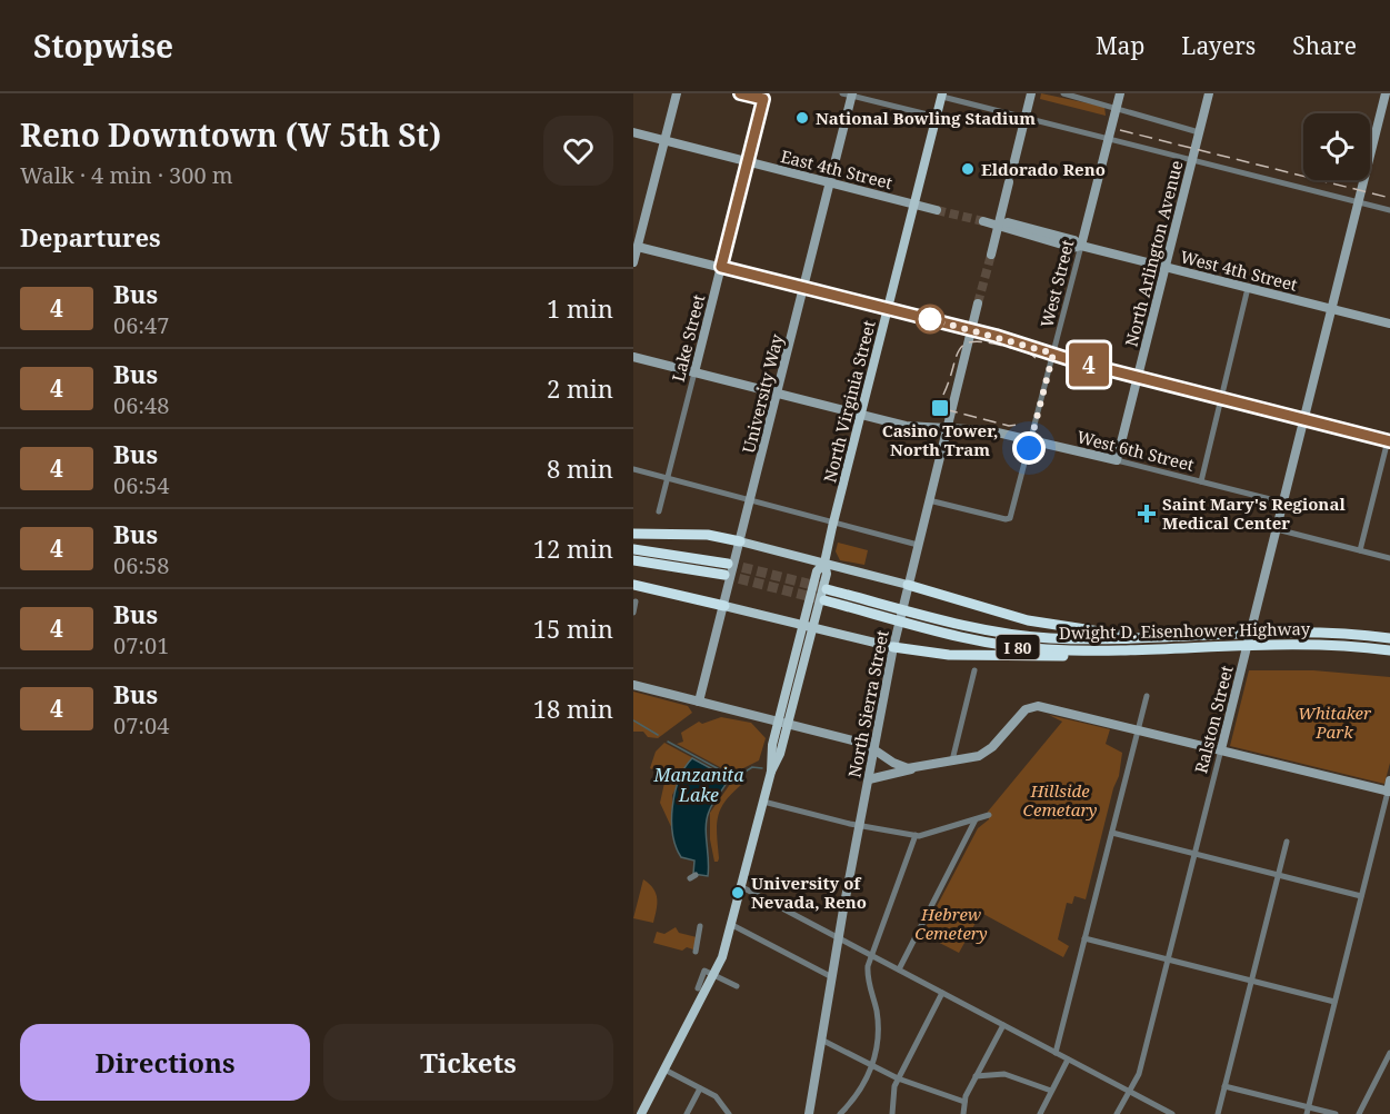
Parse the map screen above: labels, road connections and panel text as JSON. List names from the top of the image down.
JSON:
{
  "streets": {
    "highway": ["Dwight D. Eisenhower Highway", "I 80"],
    "main road": ["North Virginia Street"],
    "street": [
      "East 4th Street",
      "North Arlington Avenue",
      "West 4th Street",
      "West Street",
      "Lake Street",
      "University Way",
      "West 6th Street",
      "North Sierra Street",
      "Ralston Street"
    ]
  },
  "crossings": [
    ["East 4th Street", "Lake Street"],
    ["East 4th Street", "University Way"],
    ["East 4th Street", "North Virginia Street"],
    ["North Arlington Avenue", "West 4th Street"],
    ["North Arlington Avenue", "West 6th Street"],
    ["West 4th Street", "West Street"],
    ["West 4th Street", "Ralston Street"],
    ["West Street", "West 6th Street"],
    ["West Street", "North Sierra Street"],
    ["Lake Street", "West 6th Street"],
    ["University Way", "West 6th Street"],
    ["North Virginia Street", "West 6th Street"],
    ["West 6th Street", "North Sierra Street"],
    ["West 6th Street", "Ralston Street"]
  ],
  "water": ["Manzanita Lake"],
  "parks": ["Whitaker Park", "Hillside Cemetary", "Hebrew Cemetery"],
  "places": {
    "other": ["National Bowling Stadium", "Eldorado Reno", "University of Nevada, Reno"],
    "transit": ["Casino Tower, North Tram"],
    "health": ["Saint Mary's Regional Medical Center"]
  },
  "lines": ["bus line 4"],
  "page": {
    "header": "Stopwise",
    "nav": ["Map", "Layers", "Share"],
    "heading": [
      ["Reno Downtown (W 5th St)", "Walk · 4 min · 300 m"],
      "Departures"
    ],
    "on_map": "4",
    "list": [
      {
        "mark": "4",
        "name": "Bus",
        "note": "06:47",
        "value": "1 min"
      },
      {
        "mark": "4",
        "name": "Bus",
        "note": "06:48",
        "value": "2 min"
      },
      {
        "mark": "4",
        "name": "Bus",
        "note": "06:54",
        "value": "8 min"
      },
      {
        "mark": "4",
        "name": "Bus",
        "note": "06:58",
        "value": "12 min"
      },
      {
        "mark": "4",
        "name": "Bus",
        "note": "07:01",
        "value": "15 min"
      },
      {
        "mark": "4",
        "name": "Bus",
        "note": "07:04",
        "value": "18 min"
      }
    ],
    "buttons": ["Directions", "Tickets"]
  }
}
